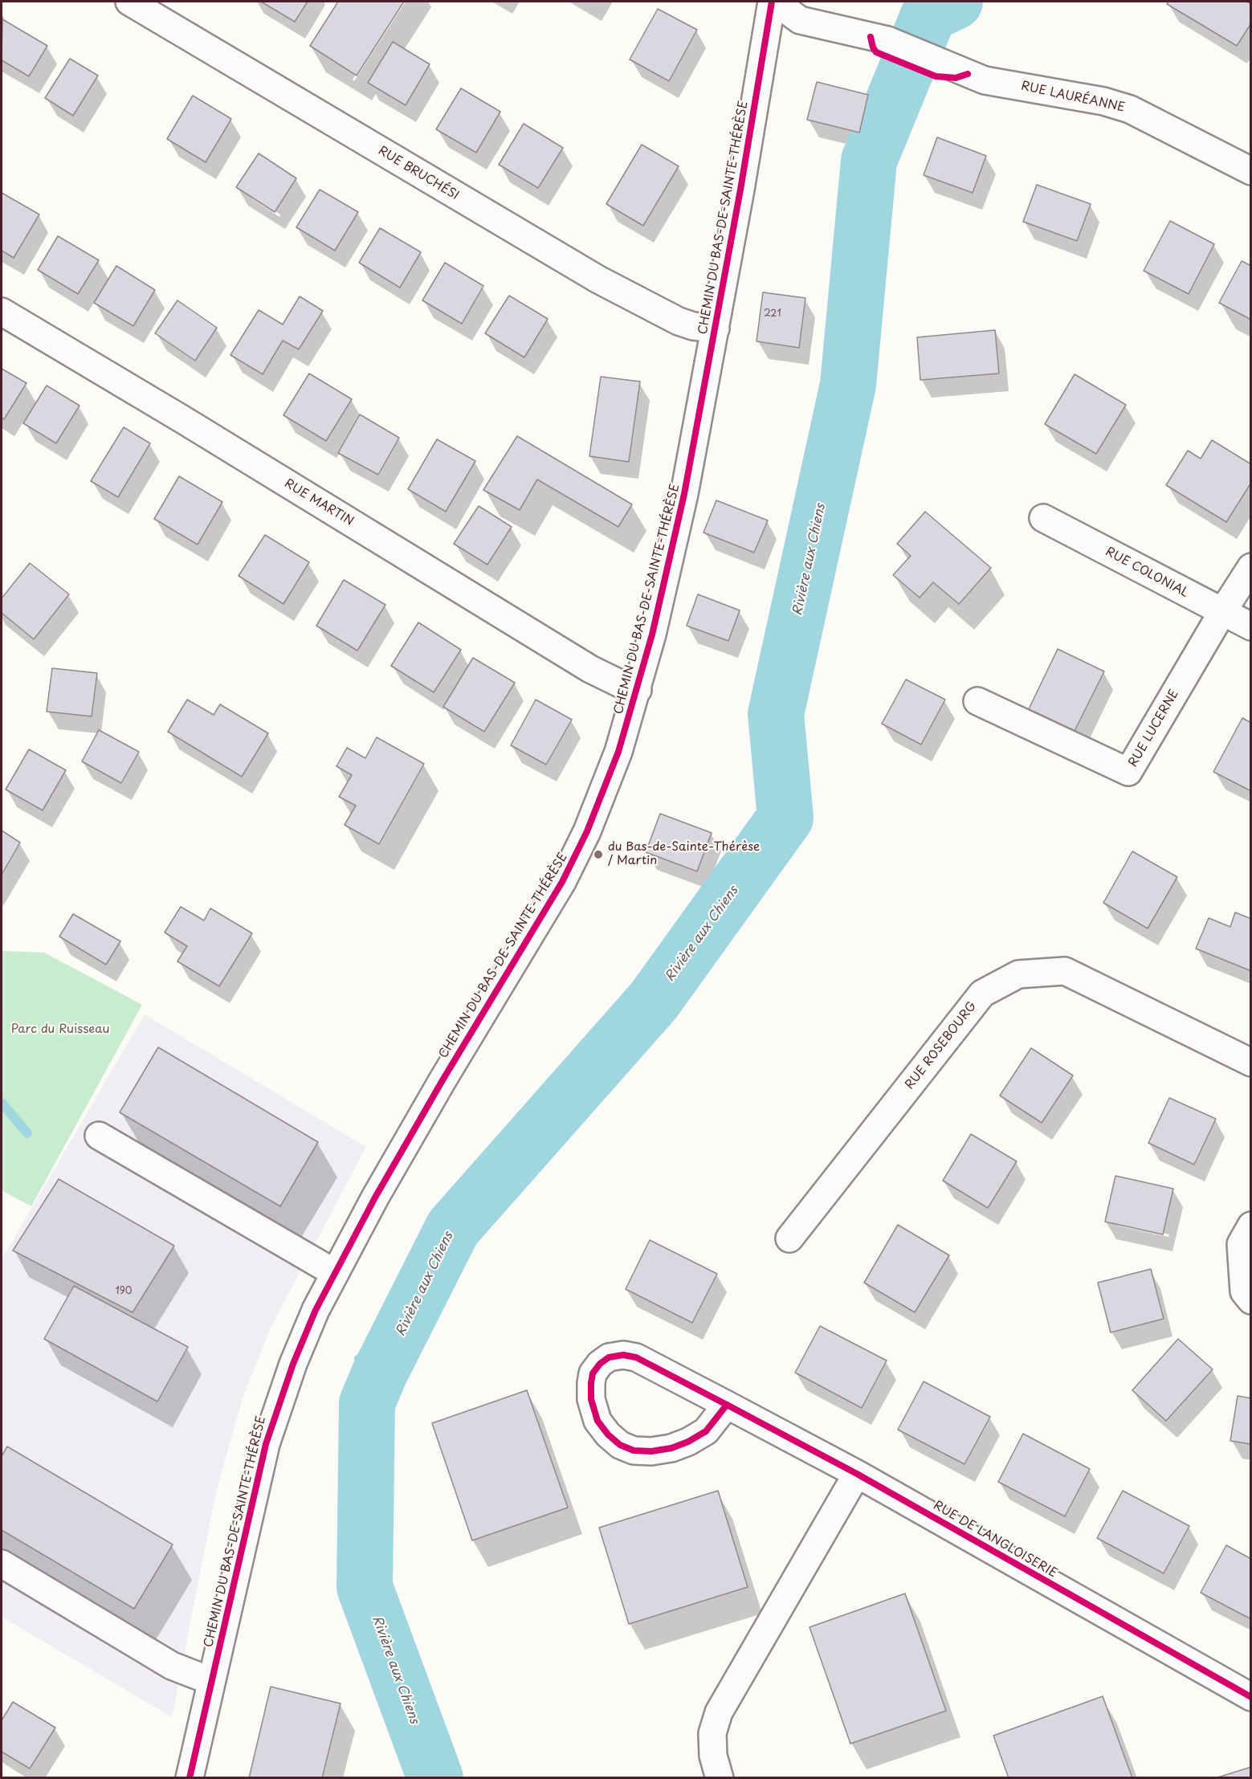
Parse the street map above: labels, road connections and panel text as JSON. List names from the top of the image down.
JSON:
{
  "streets": {
    "street": [
      "RUE LAURÉANNE",
      "RUE BRUCHÉSI",
      "CHEMIN DU BAS-DE-SAINTE-THÉRÈSE",
      "RUE MARTIN",
      "RUE COLONIAL",
      "RUE LUCERNE",
      "RUE ROSEBOURG",
      "RUE DE LANGLOISERIE"
    ]
  },
  "crossings": [
    ["RUE LAURÉANNE", "CHEMIN DU BAS-DE-SAINTE-THÉRÈSE"],
    ["RUE BRUCHÉSI", "CHEMIN DU BAS-DE-SAINTE-THÉRÈSE"],
    ["CHEMIN DU BAS-DE-SAINTE-THÉRÈSE", "RUE MARTIN"],
    ["RUE COLONIAL", "RUE LUCERNE"]
  ],
  "water": ["Rivière aux Chiens"],
  "parks": ["Parc du Ruisseau"],
  "places": ["du Bas-de-Sainte-Thérèse / Martin"],
  "house_numbers": ["221", "190"]
}
